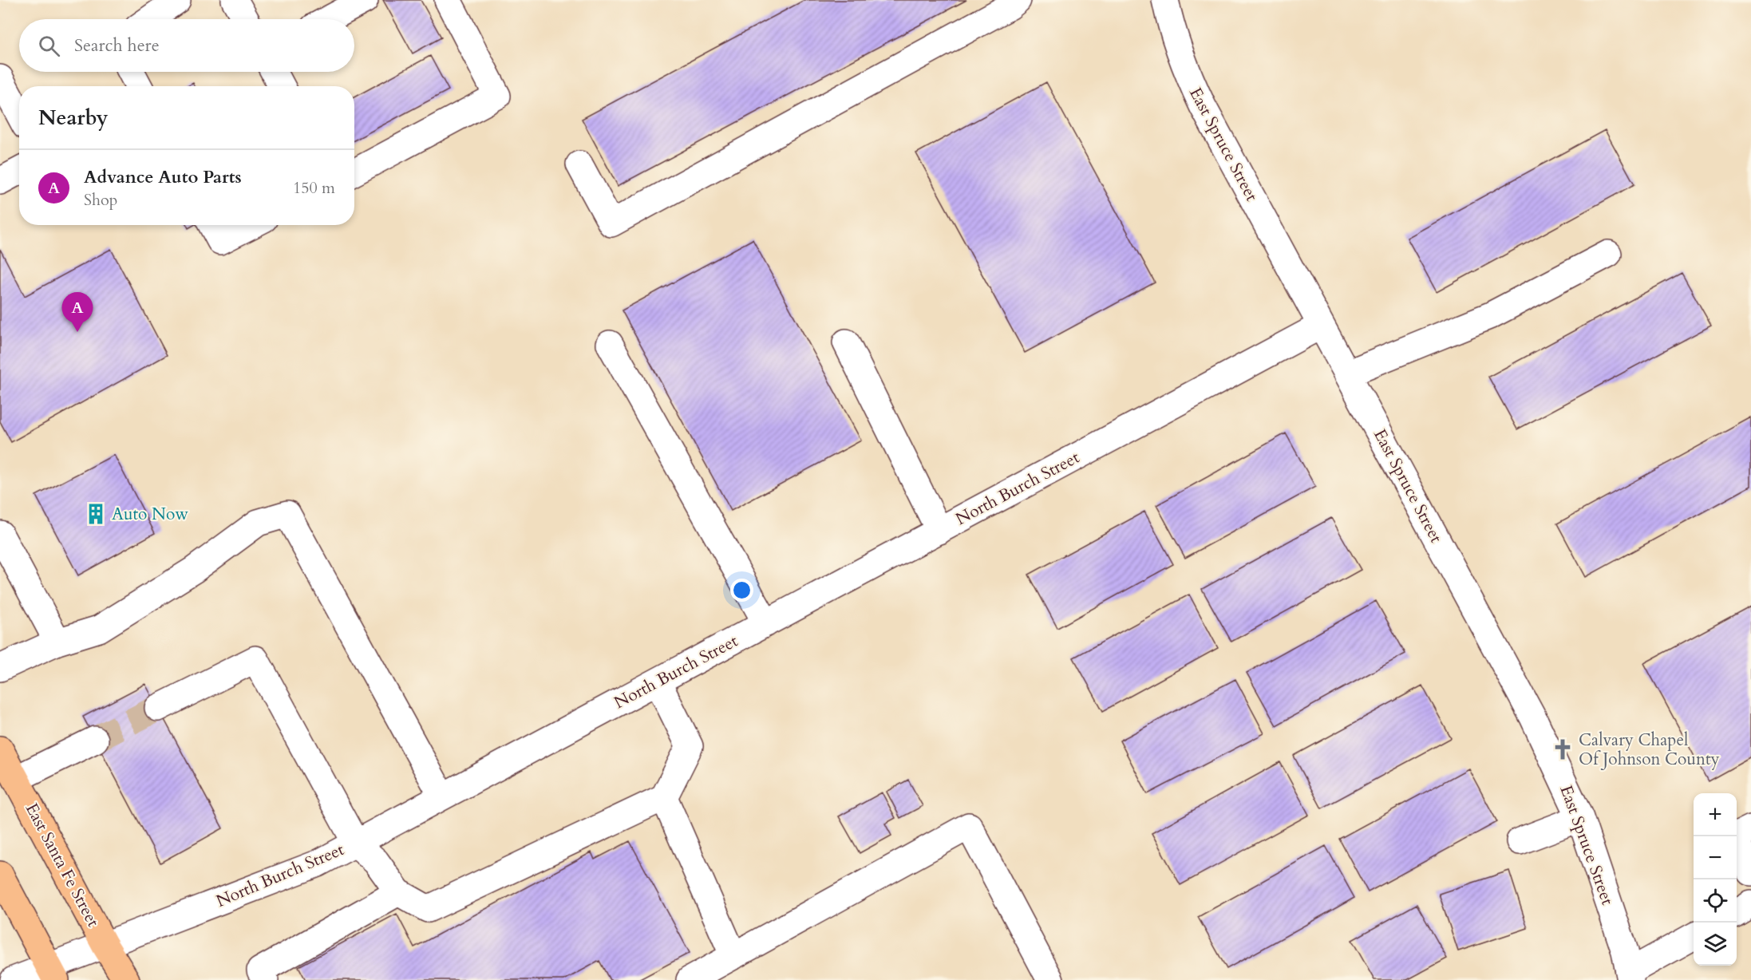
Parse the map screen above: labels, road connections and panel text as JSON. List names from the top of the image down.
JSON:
{
  "streets": {
    "main road": ["East Santa Fe Street"],
    "street": ["East Spruce Street", "North Burch Street"]
  },
  "crossings": [
    ["East Spruce Street", "North Burch Street"],
    ["North Burch Street", "East Santa Fe Street"]
  ],
  "places": {
    "building": ["Auto Now"],
    "church": ["Calvary Chapel Of Johnson County"]
  },
  "page": {
    "search": "Search here",
    "heading": "Nearby",
    "list": [
      {
        "mark": "A",
        "name": "Advance Auto Parts",
        "note": "Shop",
        "value": "150 m"
      }
    ],
    "pins": "A",
    "map_buttons": ["+", "−"]
  }
}
